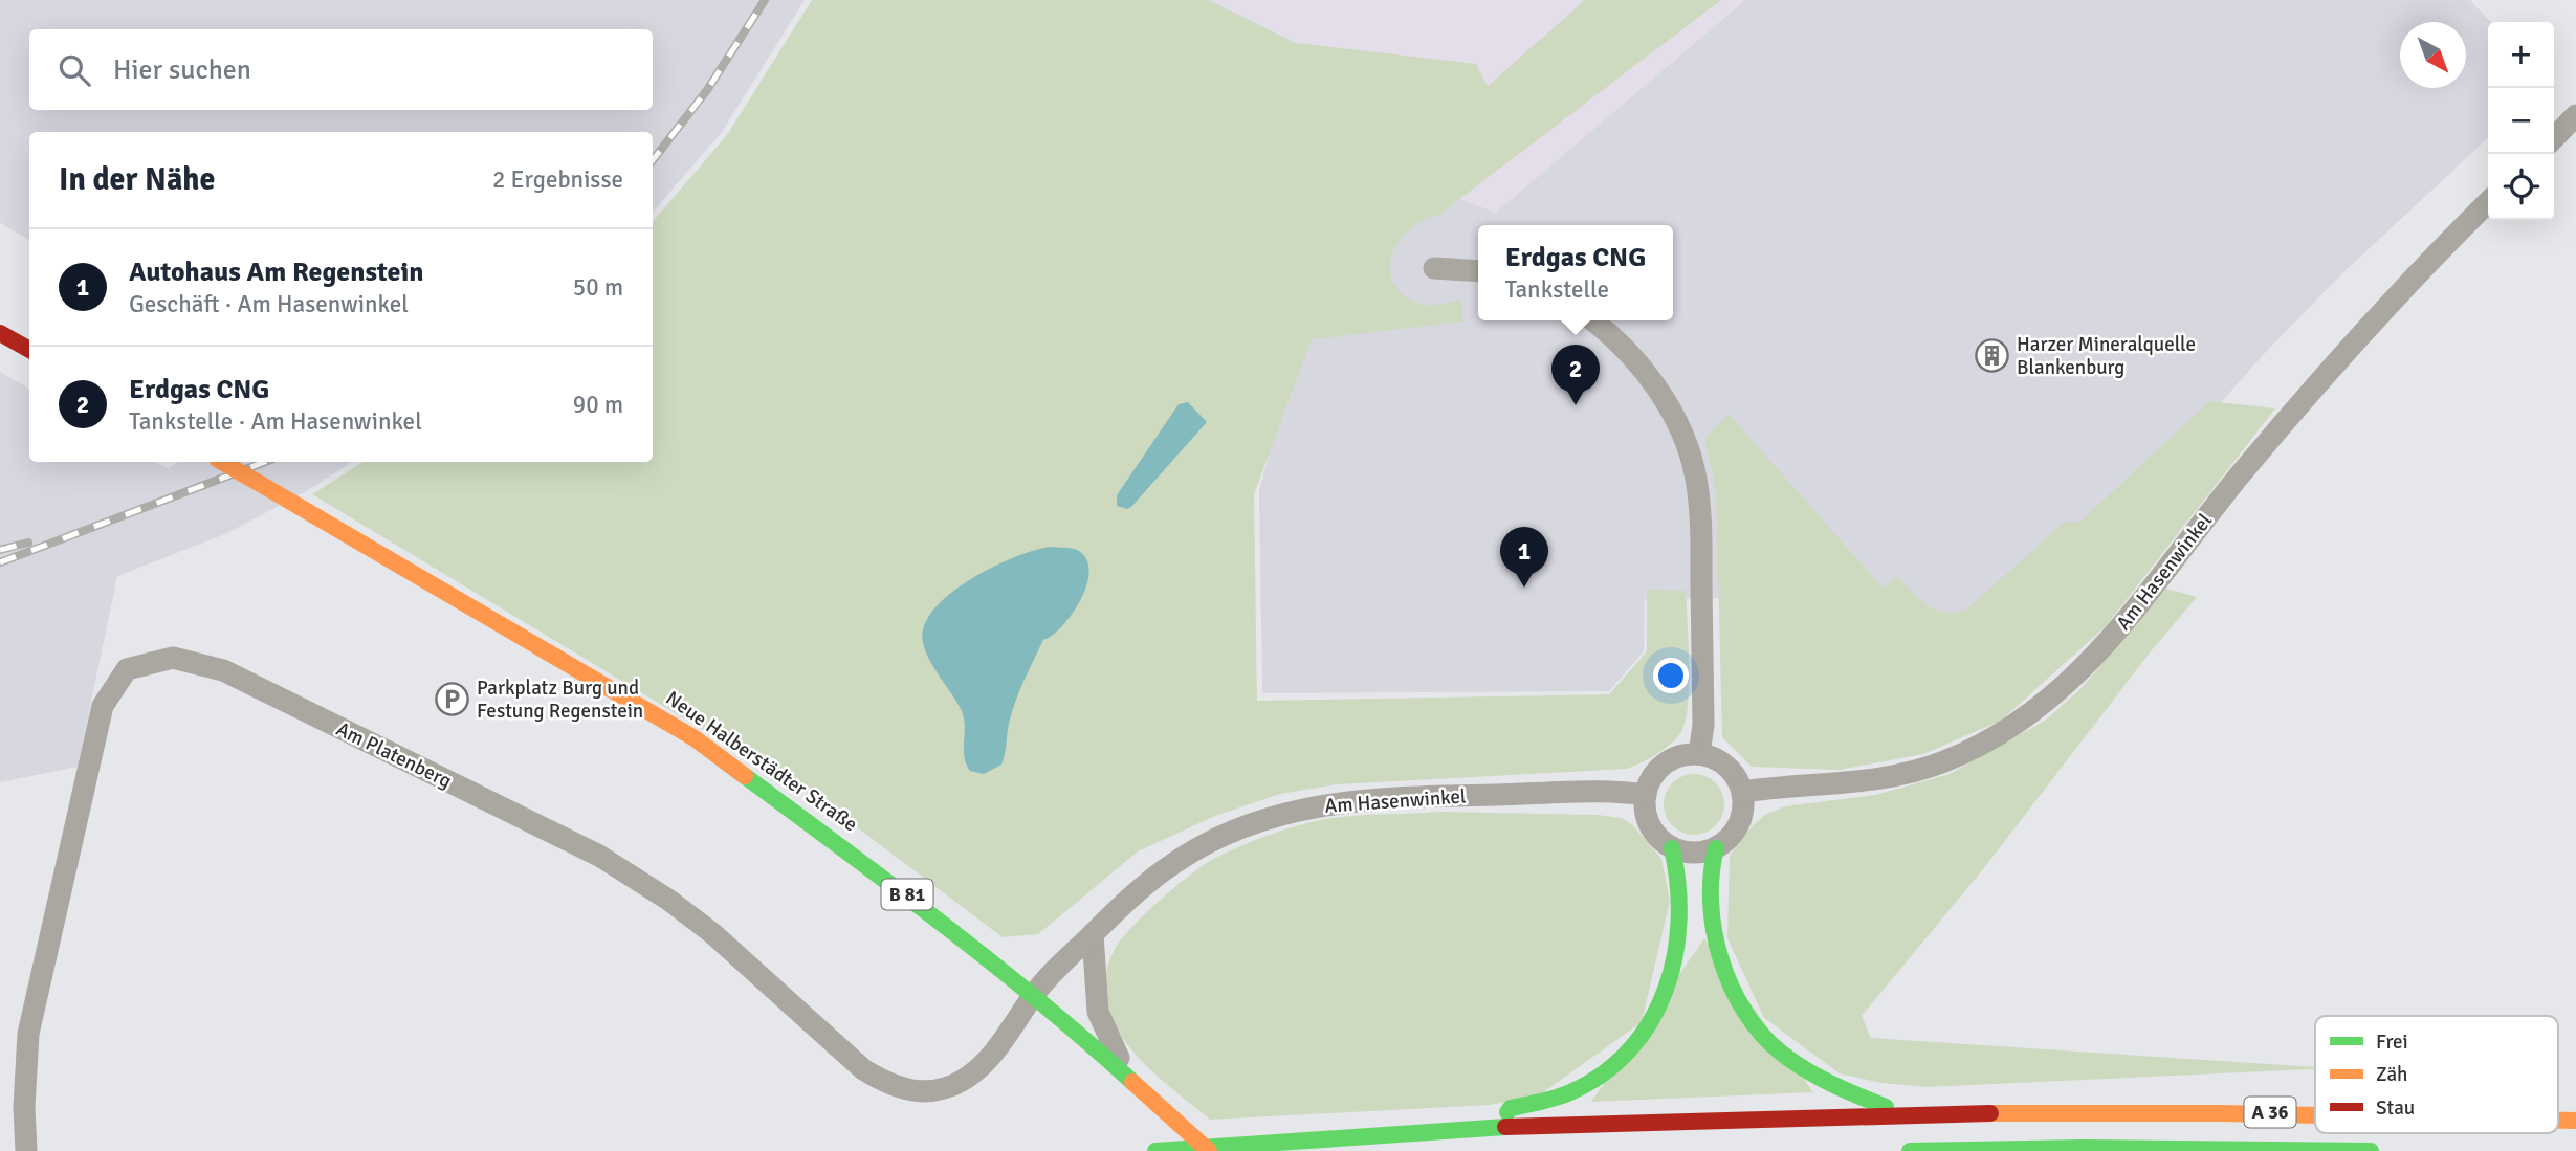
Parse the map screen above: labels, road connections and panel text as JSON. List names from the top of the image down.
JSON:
{
  "streets": {
    "main road": ["Neue Halberstädter Straße", "B 81", "A 36"],
    "street": ["Am Hasenwinkel", "Am Platenberg"]
  },
  "crossings": [
    ["Am Hasenwinkel", "Am Platenberg"],
    ["Am Hasenwinkel", "Neue Halberstädter Straße"],
    ["Am Hasenwinkel", "B 81"],
    ["Am Platenberg", "Neue Halberstädter Straße"],
    ["Am Platenberg", "B 81"],
    ["Neue Halberstädter Straße", "B 81"]
  ],
  "places": {
    "building": ["Harzer Mineralquelle Blankenburg"],
    "parking": ["Parkplatz Burg und Festung Regenstein"]
  },
  "legend": ["Frei", "Zäh", "Stau"],
  "north": "bottom right",
  "page": {
    "map_buttons": ["+", "−"],
    "search": "Hier suchen",
    "heading": ["In der Nähe", "2 Ergebnisse"],
    "popup": ["Erdgas CNG", "Tankstelle"],
    "list": [
      {
        "mark": "1",
        "name": "Autohaus Am Regenstein",
        "note": "Geschäft · Am Hasenwinkel",
        "value": "50 m"
      },
      {
        "mark": "2",
        "name": "Erdgas CNG",
        "note": "Tankstelle · Am Hasenwinkel",
        "value": "90 m"
      }
    ],
    "pins": ["2", "1"]
  }
}
